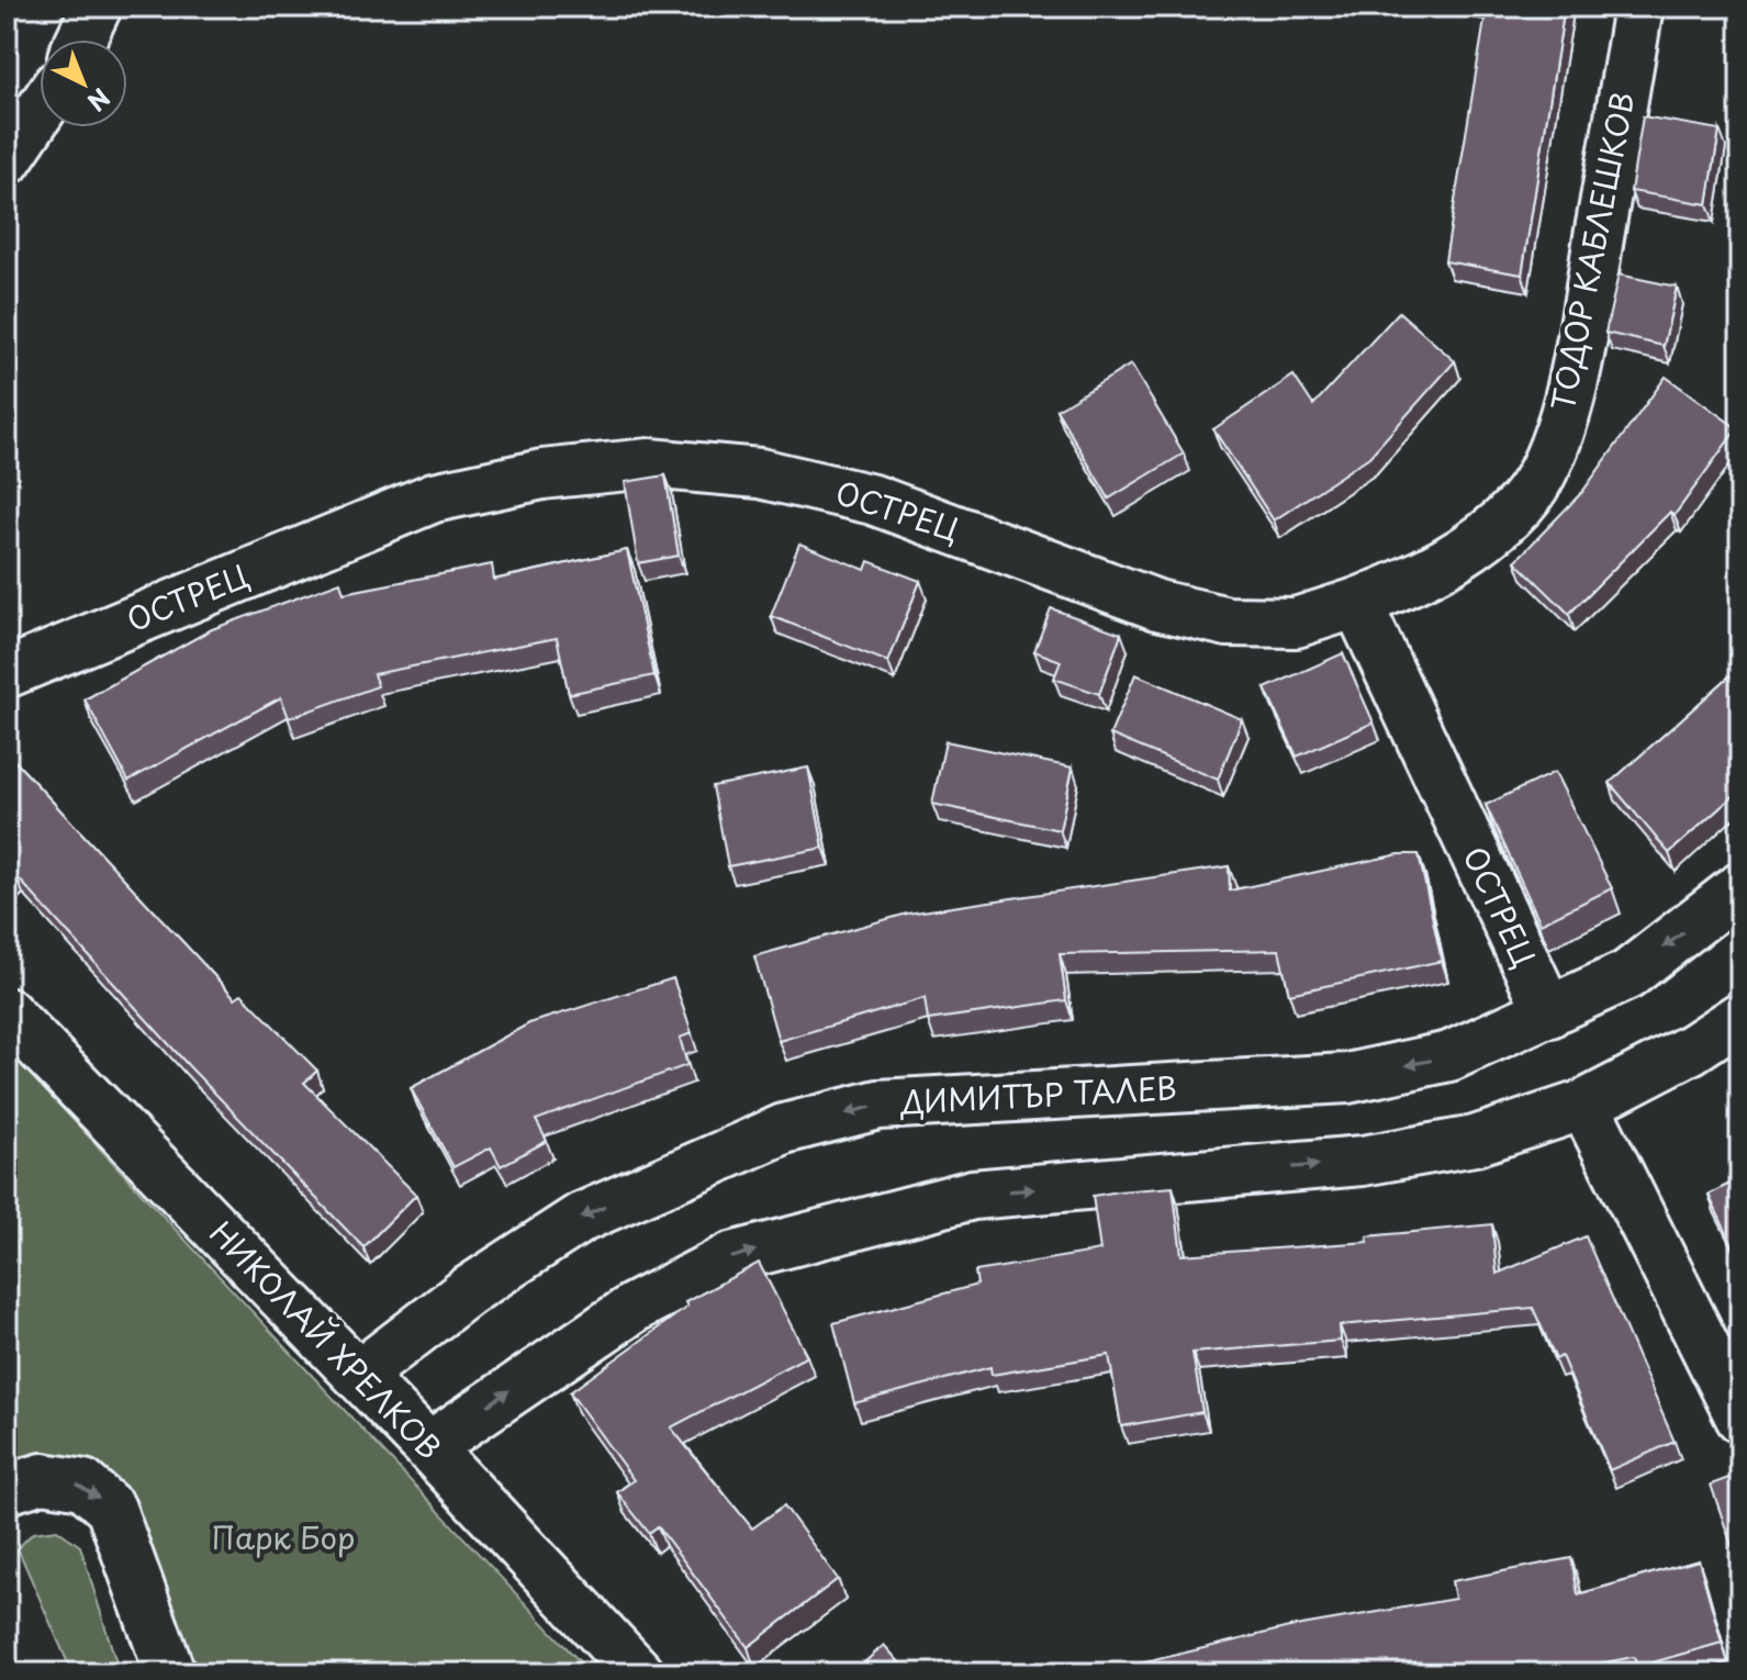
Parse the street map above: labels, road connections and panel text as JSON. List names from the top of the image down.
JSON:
{
  "streets": {
    "street": [
      "ТОДОР КАБЛЕШКОВ",
      "ОСТРЕЦ",
      "ДИМИТЪР ТАЛЕВ",
      "НИКОЛАЙ ХРЕЛКОВ"
    ]
  },
  "crossings": [
    ["ТОДОР КАБЛЕШКОВ", "ОСТРЕЦ"],
    ["ОСТРЕЦ", "ДИМИТЪР ТАЛЕВ"],
    ["ДИМИТЪР ТАЛЕВ", "НИКОЛАЙ ХРЕЛКОВ"]
  ],
  "parks": ["Парк Бор"],
  "north": "bottom right"
}
